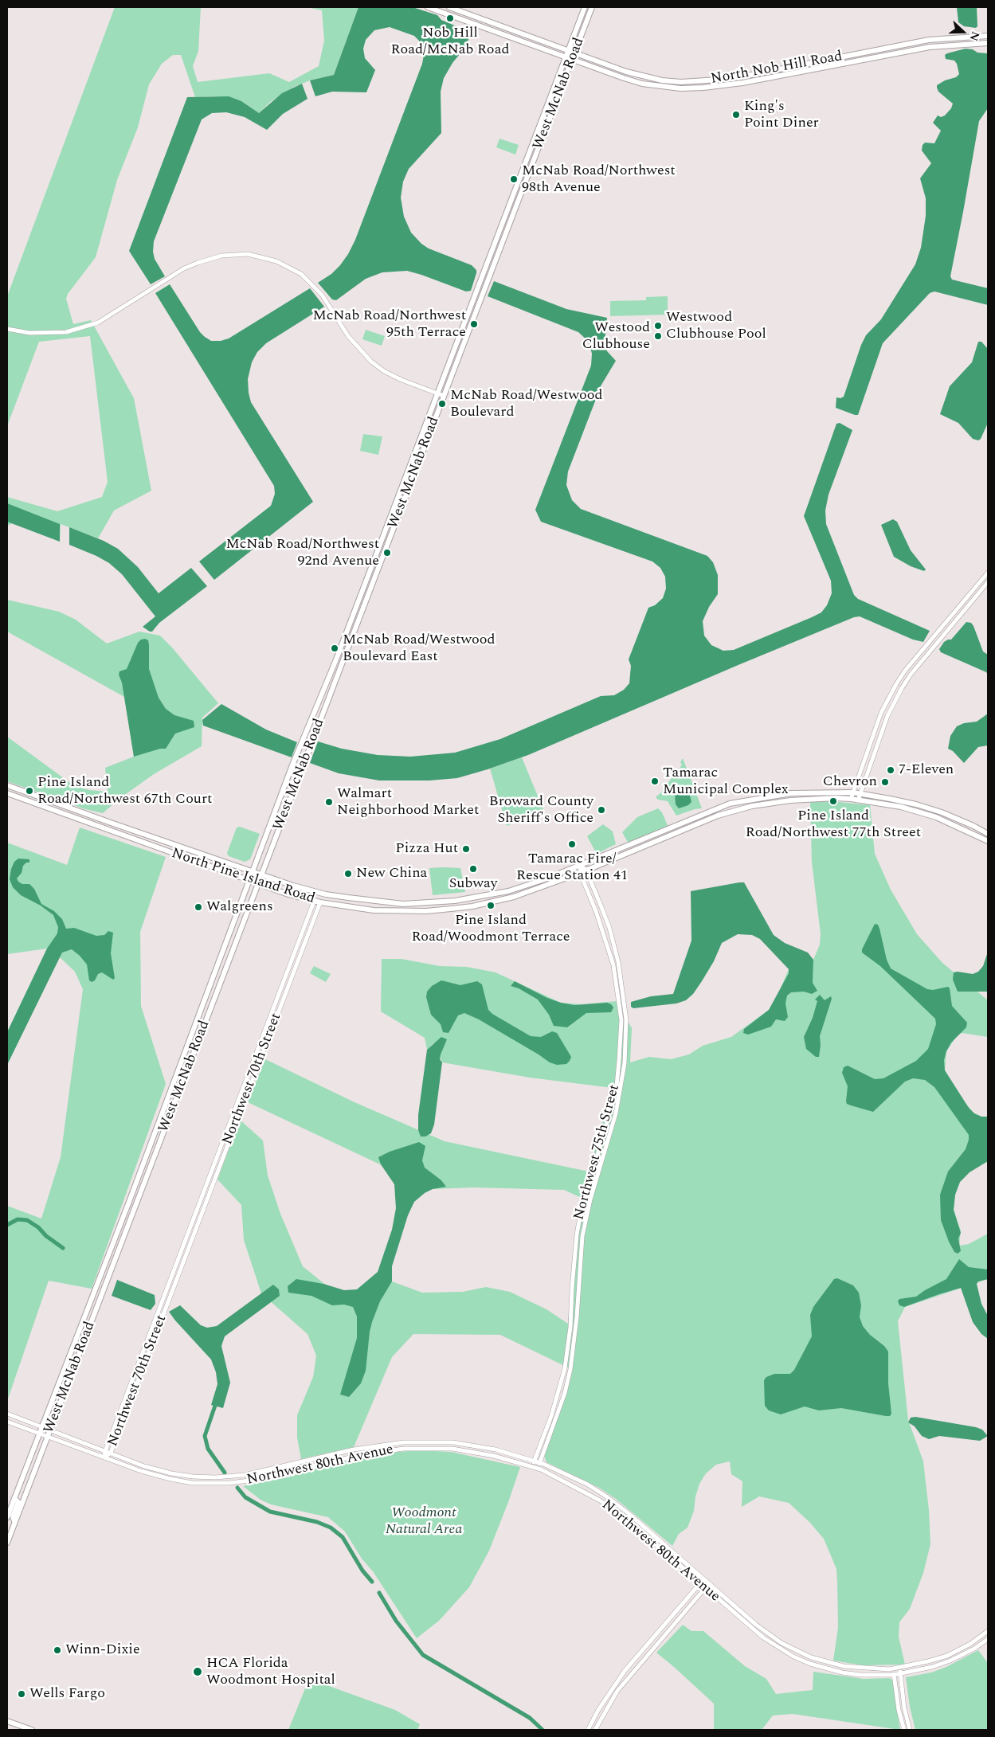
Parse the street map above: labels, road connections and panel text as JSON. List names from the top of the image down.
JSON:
{
  "streets": {
    "main road": ["North Nob Hill Road", "West McNab Road", "North Pine Island Road"],
    "street": ["Northwest 70th Street", "Northwest 75th Street", "Northwest 80th Avenue"]
  },
  "crossings": [
    ["North Nob Hill Road", "West McNab Road"],
    ["West McNab Road", "North Pine Island Road"],
    ["West McNab Road", "Northwest 80th Avenue"],
    ["North Pine Island Road", "Northwest 70th Street"],
    ["North Pine Island Road", "Northwest 75th Street"],
    ["Northwest 70th Street", "Northwest 80th Avenue"],
    ["Northwest 75th Street", "Northwest 80th Avenue"]
  ],
  "parks": ["Woodmont Natural Area"],
  "places": [
    "Nob Hill Road/McNab Road",
    "King's Point Diner",
    "McNab Road/Northwest 98th Avenue",
    "McNab Road/Northwest 95th Terrace",
    "Westwood Clubhouse Pool",
    "Westood Clubhouse",
    "McNab Road/Westwood Boulevard",
    "McNab Road/Northwest 92nd Avenue",
    "McNab Road/Westwood Boulevard East",
    "7-Eleven",
    "Tamarac Municipal Complex",
    "Chevron",
    "Pine Island Road/Northwest 67th Court",
    "Pine Island Road/Northwest 77th Street",
    "Walmart Neighborhood Market",
    "Broward County Sheriff's Office",
    "Tamarac Fire/ Rescue Station 41",
    "Pizza Hut",
    "Subway",
    "New China",
    "Pine Island Road/Woodmont Terrace",
    "Walgreens",
    "Winn-Dixie",
    "HCA Florida Woodmont Hospital",
    "Wells Fargo"
  ],
  "north": "right"
}
